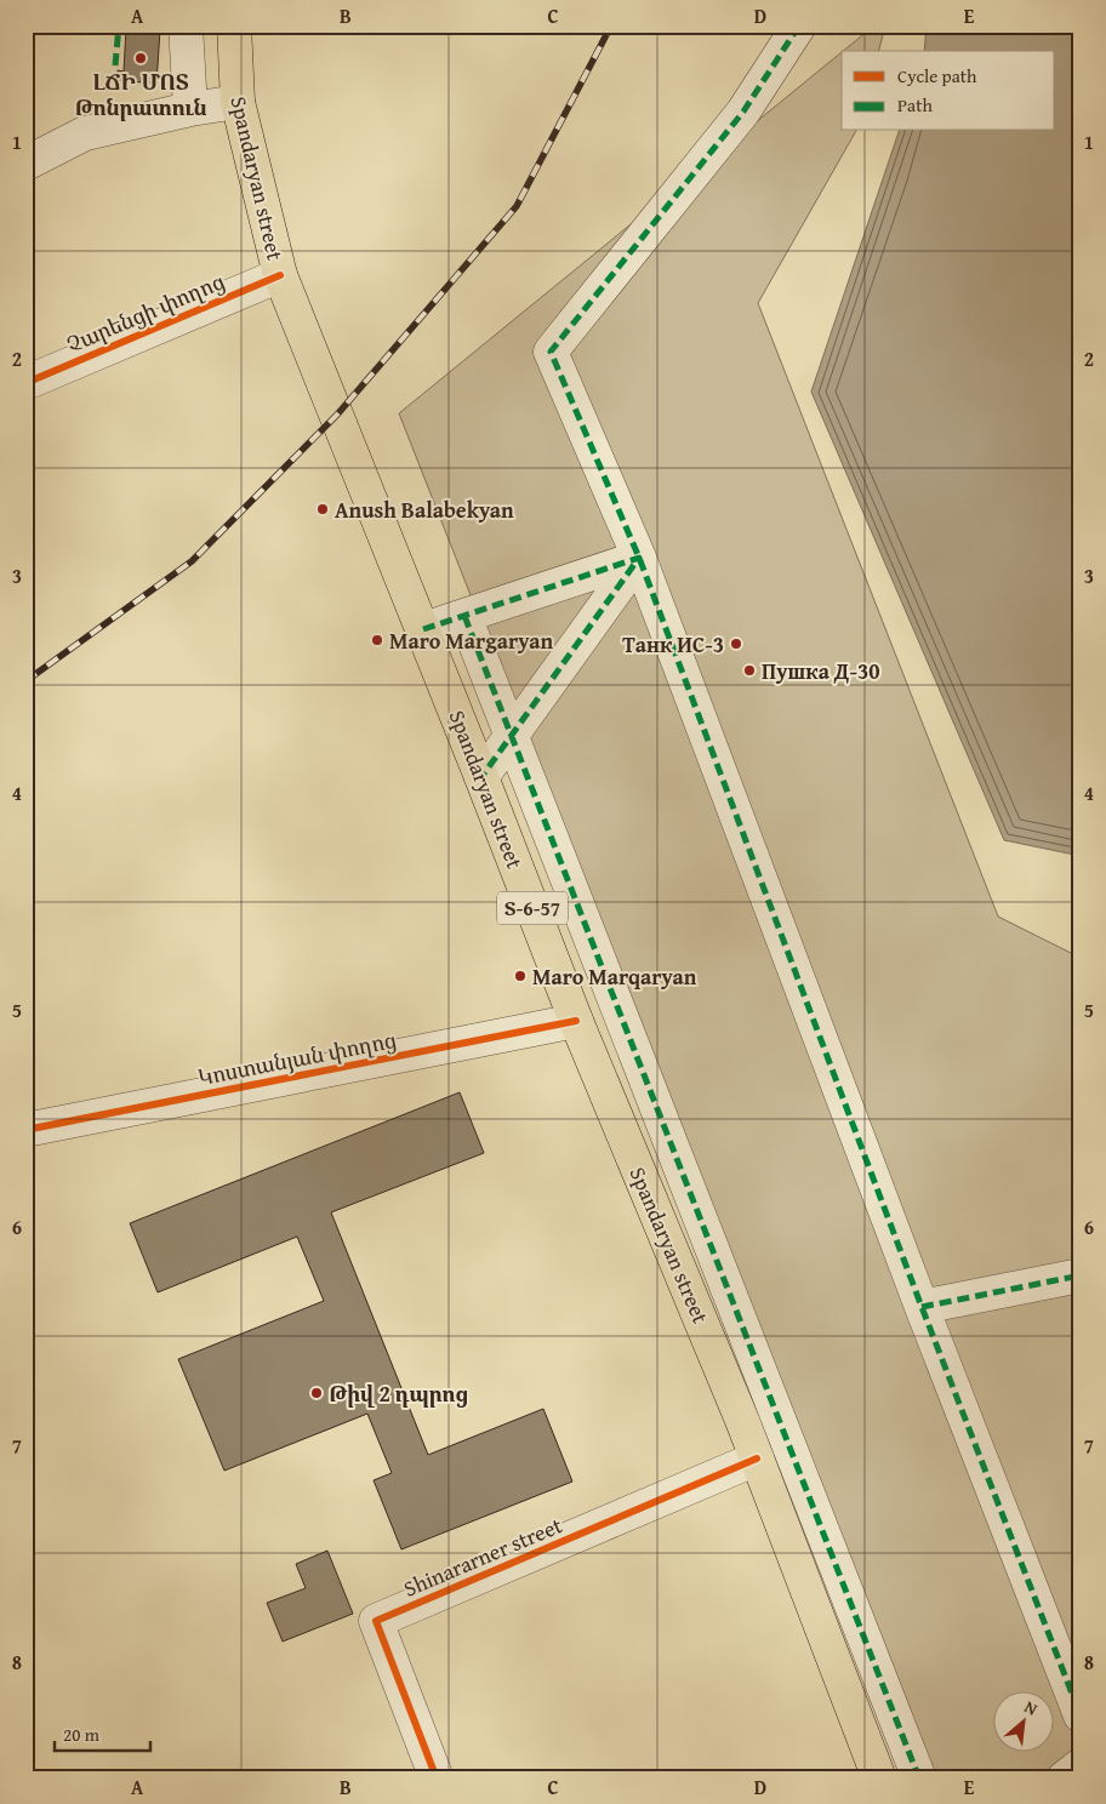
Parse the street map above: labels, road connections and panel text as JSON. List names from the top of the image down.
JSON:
{
  "streets": {
    "main road": ["Spandaryan street", "Տ-6-57"],
    "street": ["Չարենցի փողոց", "Կոստանյան փողոց", "Shinararner street"]
  },
  "crossings": [
    ["Spandaryan street", "Չարենցի փողոց"],
    ["Spandaryan street", "Կոստանյան փողոց"],
    ["Spandaryan street", "Shinararner street"]
  ],
  "places": [
    "ԼՃԻ ՄՈՏ Թոնրատուն",
    "Anush Balabekyan",
    "Maro Margaryan",
    "Танк ИС-3",
    "Пушка Д-30",
    "Maro Marqaryan",
    "Թիվ 2 դպրոց"
  ],
  "legend": ["Cycle path", "Path"],
  "scale_bar": "20 m",
  "north": "top right",
  "grid": {
    "columns": [
      "A",
      "B",
      "C",
      "D",
      "E"
    ],
    "rows": [
      "1",
      "2",
      "3",
      "4",
      "5",
      "6",
      "7",
      "8"
    ]
  }
}
